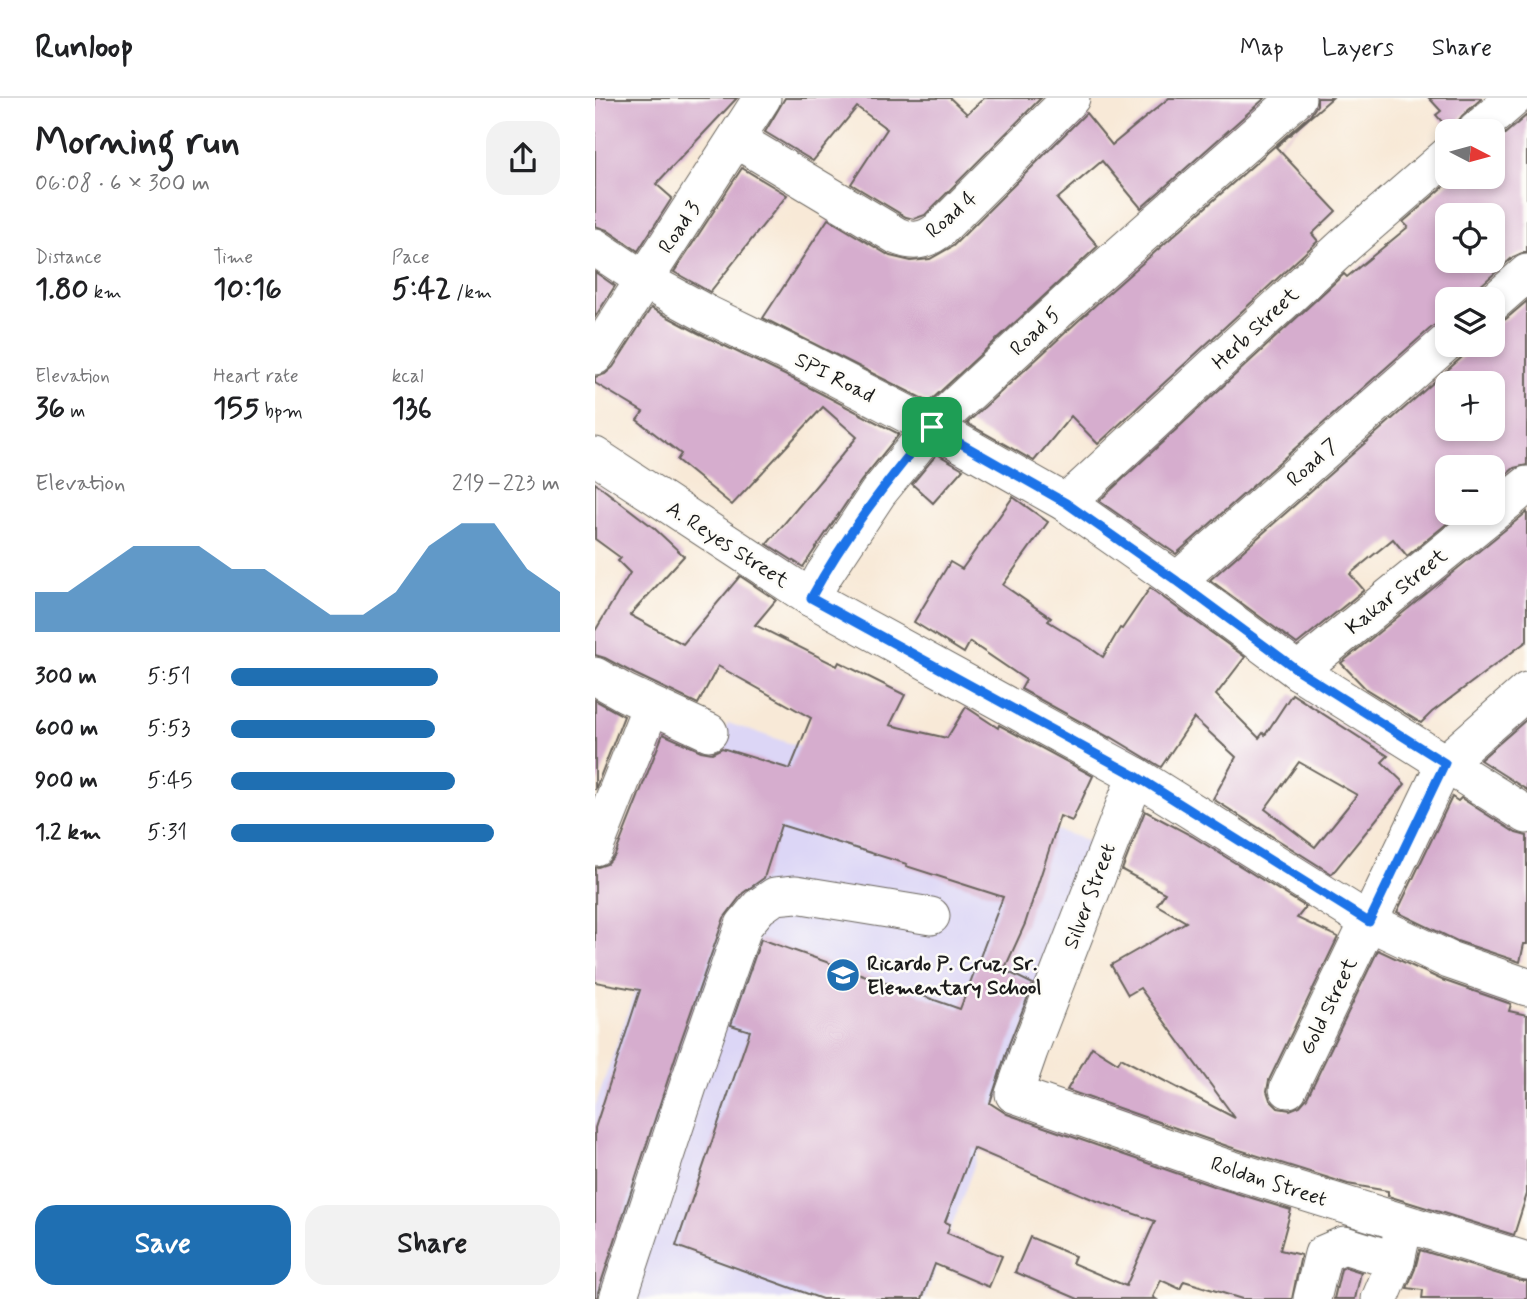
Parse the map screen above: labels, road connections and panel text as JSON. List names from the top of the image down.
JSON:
{
  "streets": {
    "street": [
      "Road 4",
      "Road 3",
      "Herb Street",
      "Road 5",
      "SPI Road",
      "Road 7",
      "A. Reyes Street",
      "Kakar Street",
      "Silver Street",
      "Gold Street",
      "Roldan Street"
    ]
  },
  "crossings": [
    ["Road 4", "Road 3"],
    ["Road 3", "SPI Road"],
    ["Herb Street", "SPI Road"],
    ["Road 5", "SPI Road"],
    ["Road 5", "A. Reyes Street"],
    ["SPI Road", "Road 7"],
    ["SPI Road", "Kakar Street"],
    ["SPI Road", "Gold Street"],
    ["A. Reyes Street", "Silver Street"],
    ["A. Reyes Street", "Gold Street"],
    ["Silver Street", "Roldan Street"]
  ],
  "places": {
    "school or university": ["Ricardo P. Cruz, Sr. Elementary School"]
  },
  "north": "right",
  "page": {
    "header": "Runloop",
    "nav": ["Map", "Layers", "Share"],
    "heading": ["Morning run", "06:08 · 6 × 300 m"],
    "map_buttons": ["+", "−"],
    "stats": [
      ["Distance", "1.80 km"],
      ["Time", "10:16"],
      ["Pace", "5:42 /km"],
      ["Elevation", "36 m"],
      ["Heart rate", "155 bpm"],
      ["kcal", "136"]
    ],
    "chart": ["Elevation", "219–223 m"],
    "list": [
      {
        "name": "300 m",
        "note": "5:51"
      },
      {
        "name": "600 m",
        "note": "5:53"
      },
      {
        "name": "900 m",
        "note": "5:45"
      },
      {
        "name": "1.2 km",
        "note": "5:31"
      }
    ],
    "buttons": ["Save", "Share"]
  }
}
